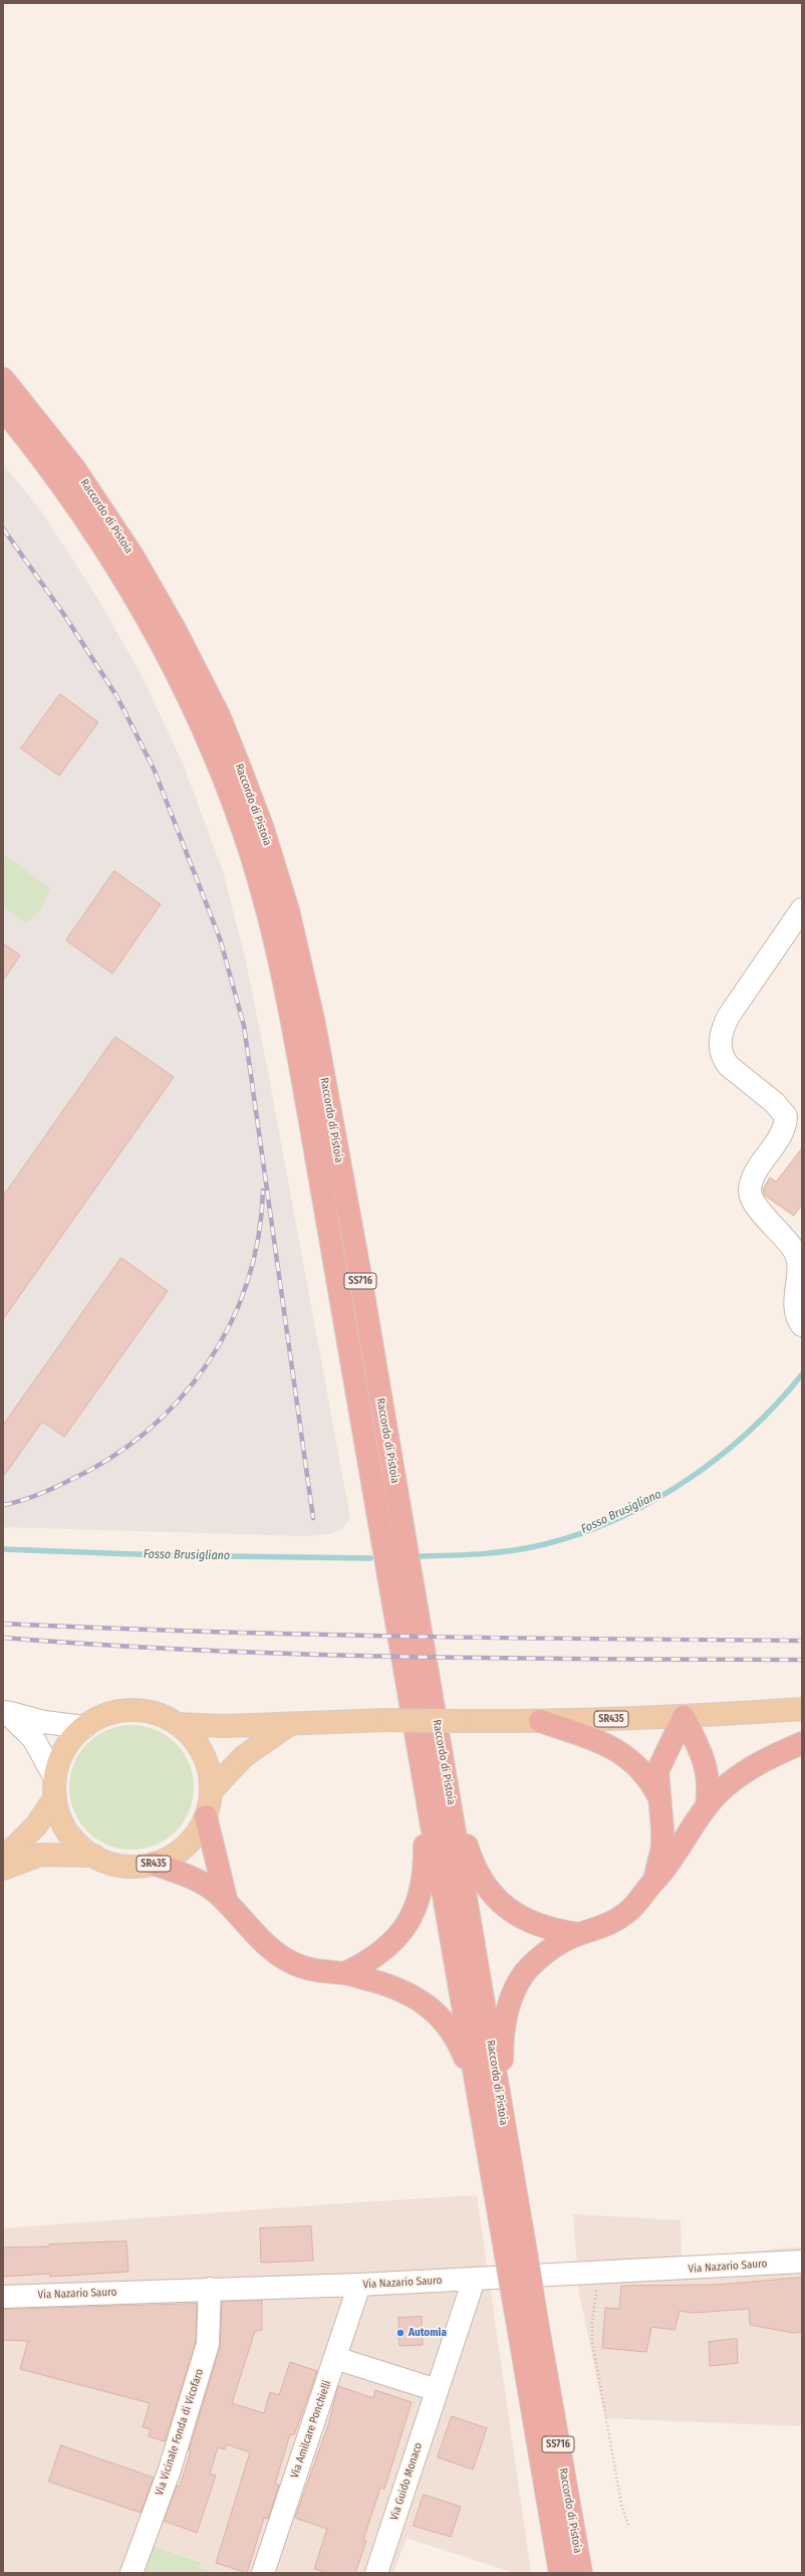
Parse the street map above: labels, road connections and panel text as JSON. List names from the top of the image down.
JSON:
{
  "streets": {
    "highway": ["Raccordo di Pistoia", "SS716"],
    "main road": ["SR435"],
    "street": [
      "Via Nazario Sauro",
      "Via Amilcare Ponchielli",
      "Via Vicinale Fonda di Vicofaro",
      "Via Guido Monaco"
    ]
  },
  "crossings": [
    ["Via Nazario Sauro", "Via Amilcare Ponchielli"],
    ["Via Nazario Sauro", "Via Vicinale Fonda di Vicofaro"],
    ["Via Nazario Sauro", "Via Guido Monaco"]
  ],
  "water": ["Fosso Brusigliano"],
  "places": ["Automia"]
}
